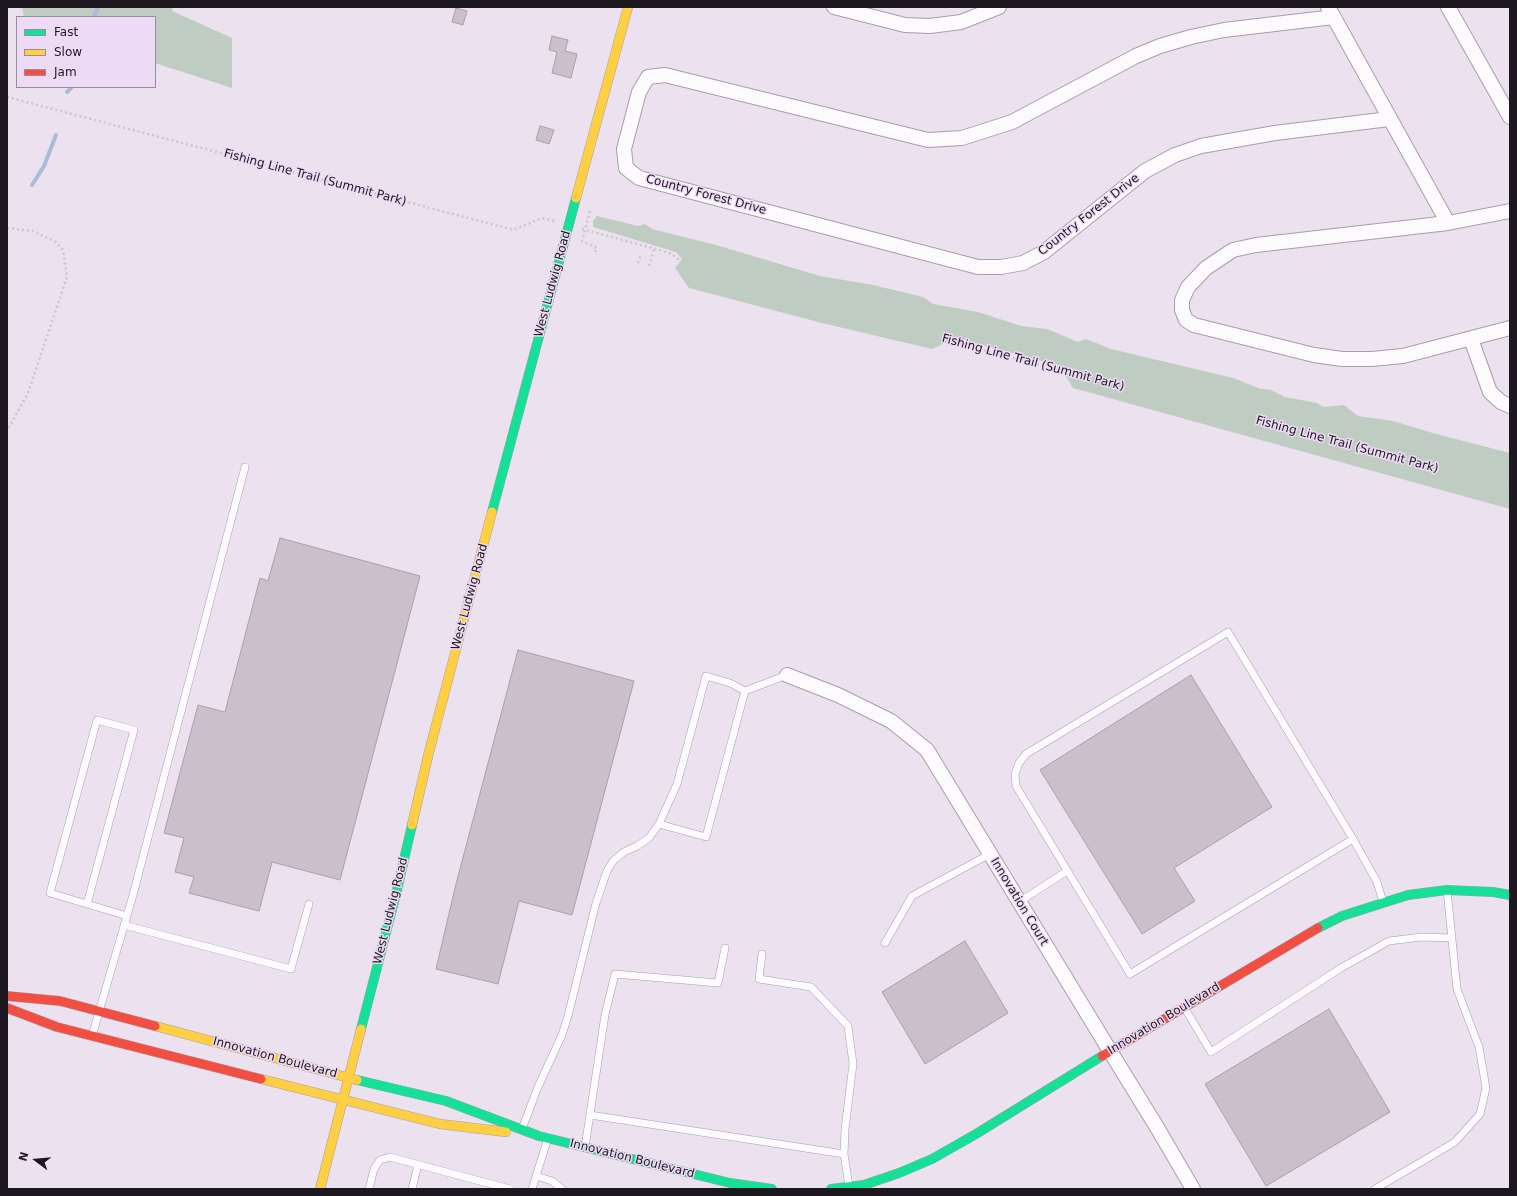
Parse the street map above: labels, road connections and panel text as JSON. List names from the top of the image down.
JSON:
{
  "streets": {
    "street": [
      "Country Forest Drive",
      "West Ludwig Road",
      "Innovation Court",
      "Innovation Boulevard"
    ],
    "path": ["Fishing Line Trail (Summit Park)"]
  },
  "crossings": [
    ["West Ludwig Road", "Innovation Boulevard"],
    ["Innovation Court", "Innovation Boulevard"]
  ],
  "legend": ["Fast", "Slow", "Jam"],
  "north": "left"
}
